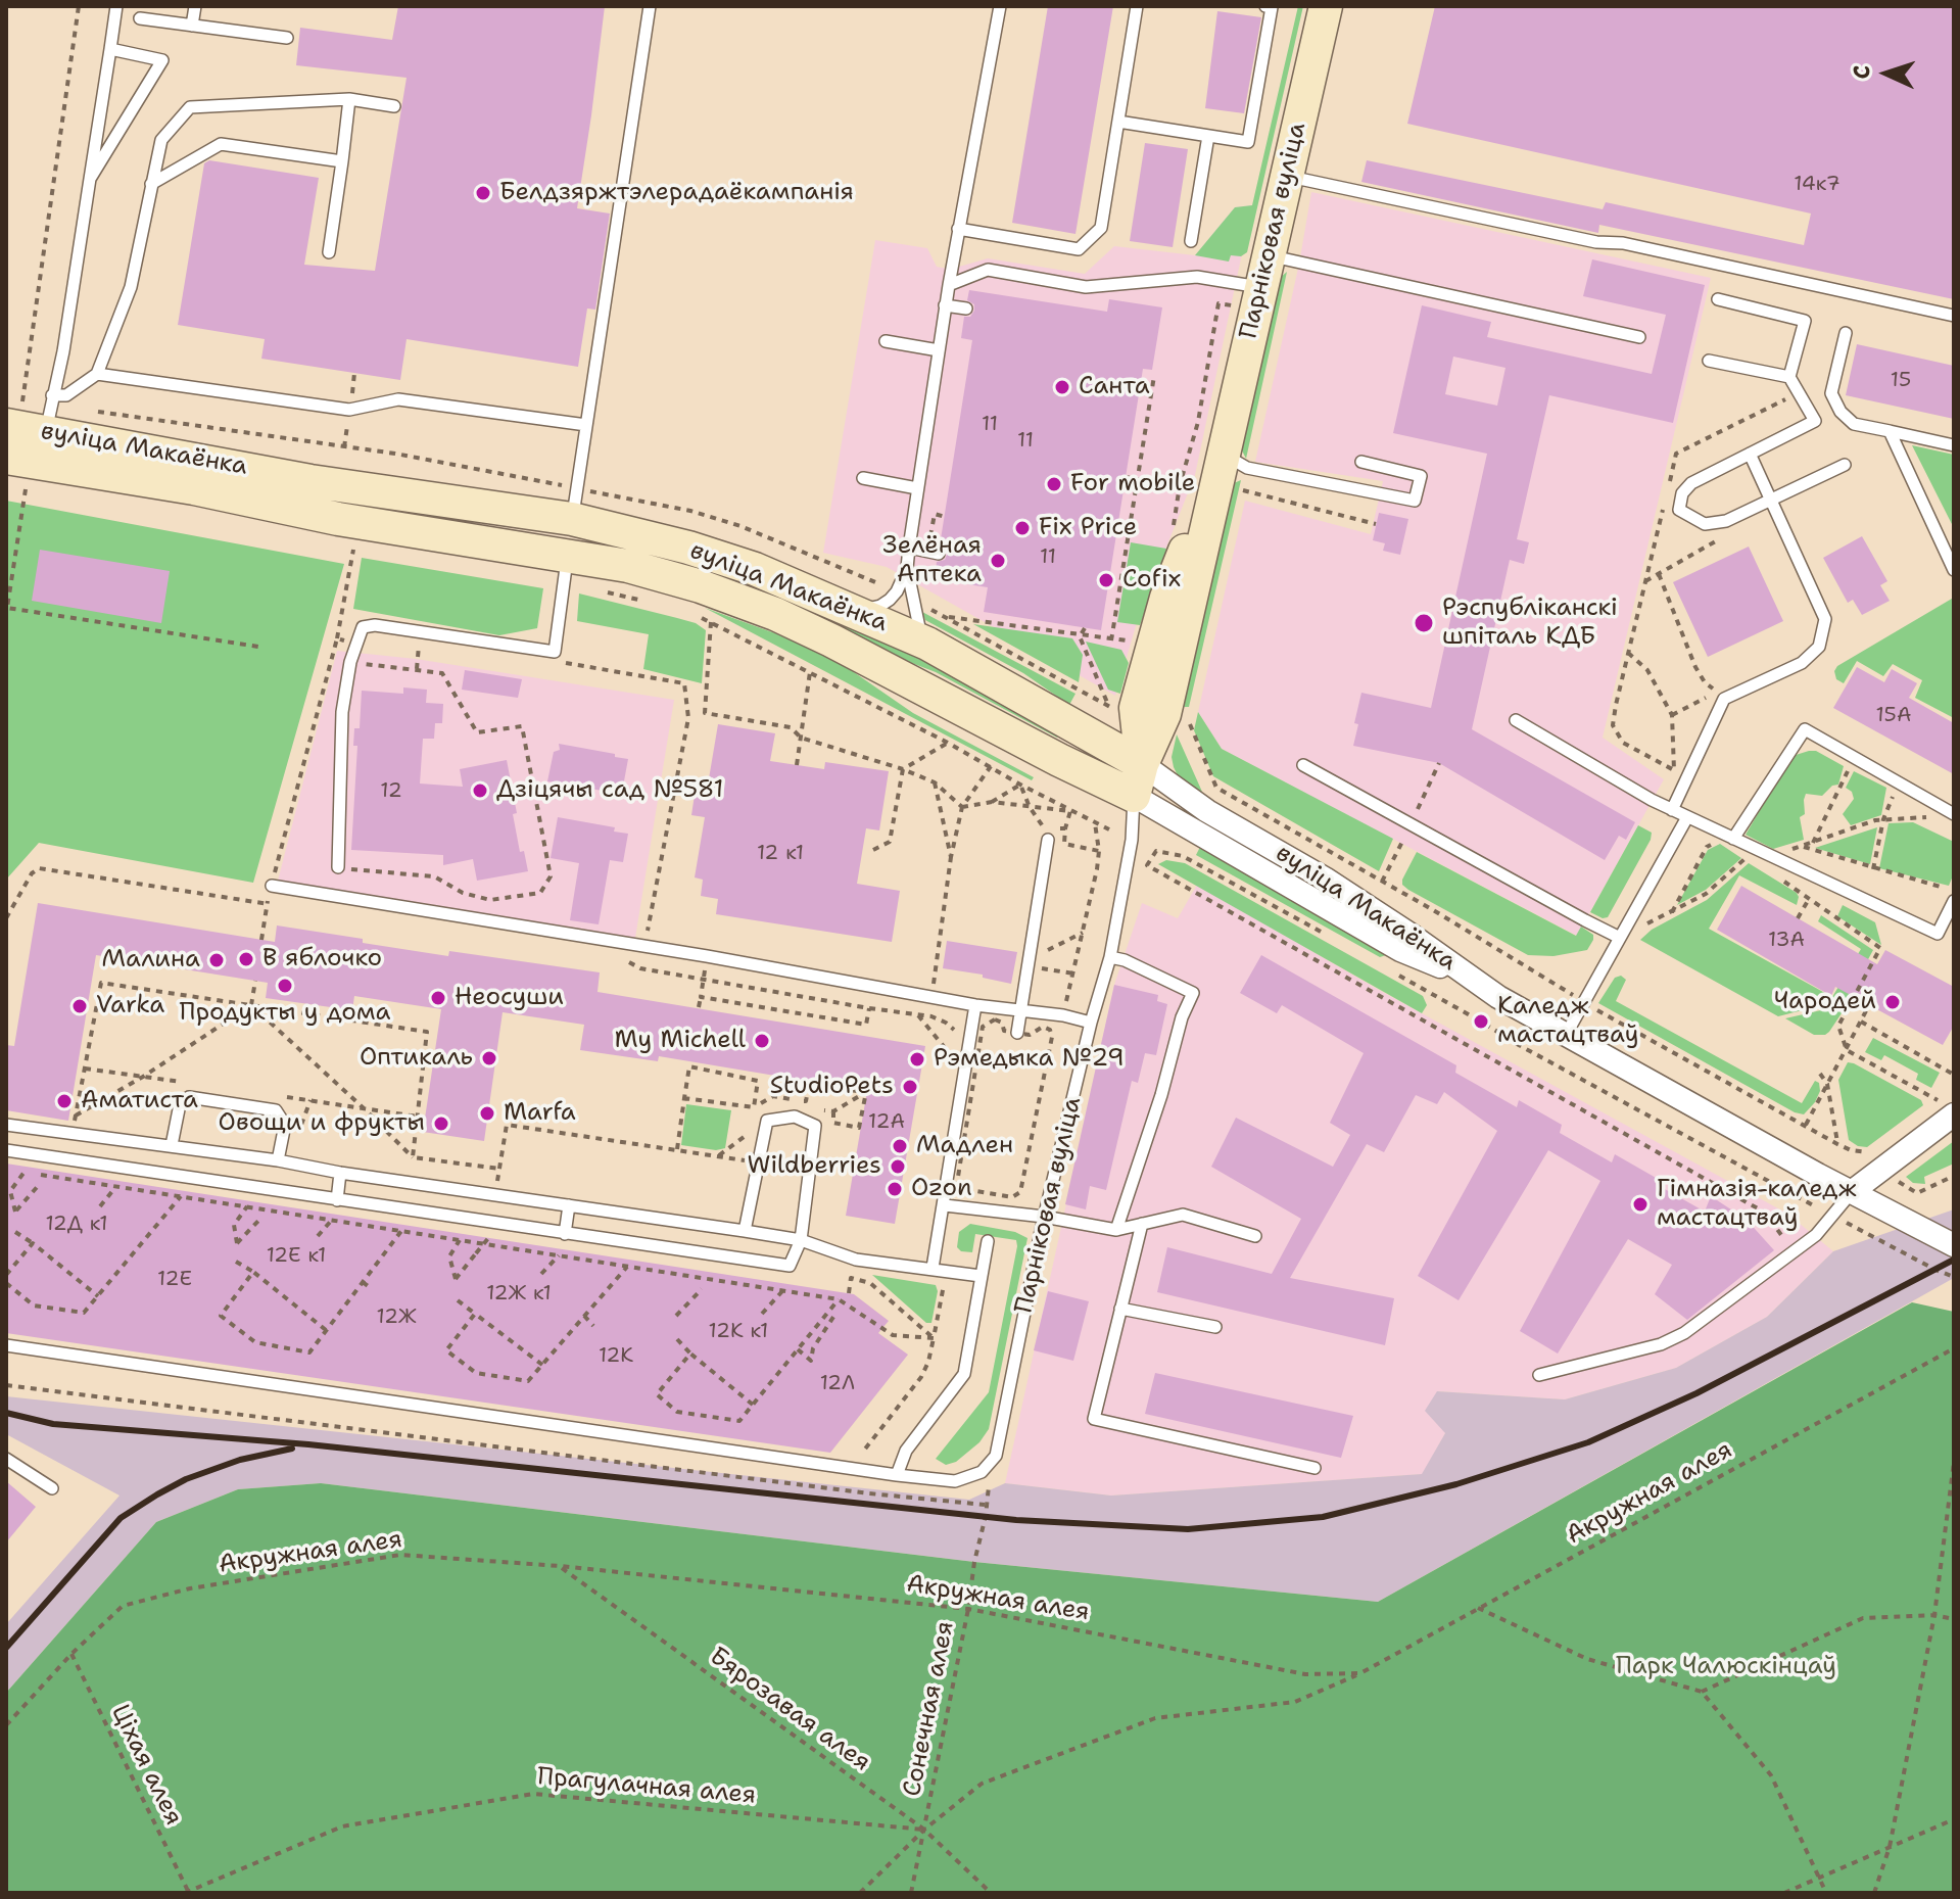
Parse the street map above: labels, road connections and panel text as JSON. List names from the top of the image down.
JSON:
{
  "streets": {
    "street": ["Парніковая вуліца", "вуліца Макаёнка"],
    "path": [
      "Акружная алея",
      "Сонечная алея",
      "Бярозавая алея",
      "Ціхая алея",
      "Прагулачная алея"
    ]
  },
  "crossings": [
    ["Парніковая вуліца", "вуліца Макаёнка"],
    ["Акружная алея", "Сонечная алея"],
    ["Акружная алея", "Бярозавая алея"],
    ["Акружная алея", "Ціхая алея"],
    ["Сонечная алея", "Бярозавая алея"],
    ["Сонечная алея", "Прагулачная алея"],
    ["Бярозавая алея", "Прагулачная алея"],
    ["Ціхая алея", "Прагулачная алея"]
  ],
  "parks": ["Парк Чалюскінцаў"],
  "places": [
    "Белдзяржтэлерадаёкампанія",
    "Санта",
    "For mobile",
    "Fix Price",
    "Зелёная Аптека",
    "Cofix",
    "Рэспубліканскі шпіталь КДБ",
    "Дзіцячы сад №581",
    "В яблочко",
    "Малина",
    "Продукты у дома",
    "Неосуши",
    "Чародей",
    "Varka",
    "Каледж мастацтваў",
    "My Michell",
    "Оптикаль",
    "Рэмедыка №29",
    "StudioPets",
    "Аматиста",
    "Marfa",
    "Овощи и фрукты",
    "Мадлен",
    "Wildberries",
    "Ozon",
    "Гімназія-каледж мастацтваў"
  ],
  "house_numbers": [
    "14к7",
    "15",
    "11",
    "11",
    "11",
    "15А",
    "12",
    "12 к1",
    "13А",
    "12А",
    "12Д к1",
    "12Е к1",
    "12Е",
    "12Ж к1",
    "12Ж",
    "12К к1",
    "12К",
    "12Л"
  ],
  "north": "left"
}
